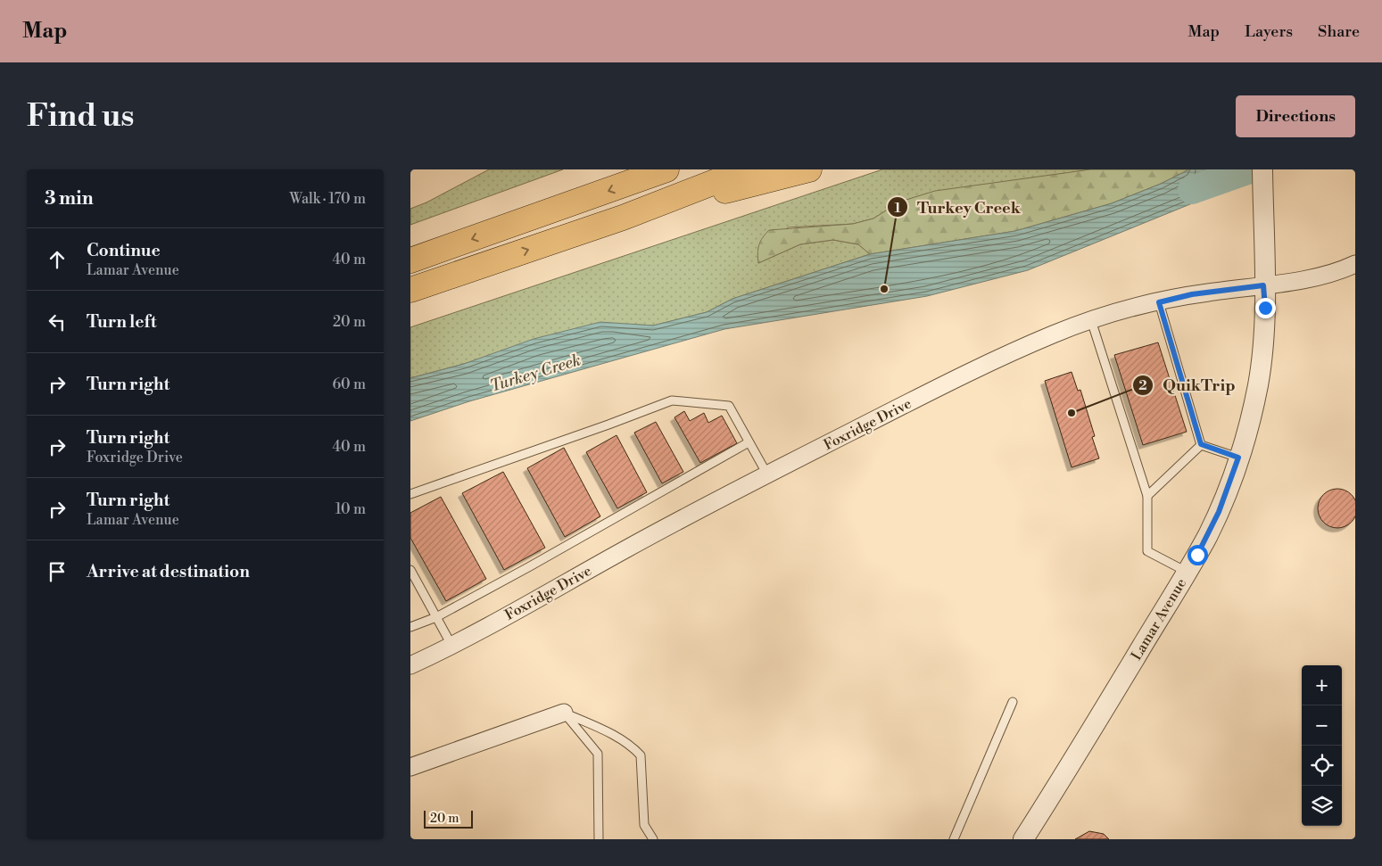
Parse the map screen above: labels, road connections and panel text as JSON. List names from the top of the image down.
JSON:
{
  "streets": {
    "street": ["Foxridge Drive", "Lamar Avenue"]
  },
  "crossings": [
    ["Foxridge Drive", "Lamar Avenue"]
  ],
  "water": ["Turkey Creek"],
  "places": ["Turkey Creek", "QuikTrip"],
  "scale_bar": "20 m",
  "page": {
    "header": "Map",
    "nav": ["Map", "Layers", "Share"],
    "buttons": "Directions",
    "title": "Find us",
    "heading": ["3 min", "Walk · 170 m"],
    "list": [
      ["Continue", "Lamar Avenue", "40 m"],
      ["Turn left", "20 m"],
      ["Turn right", "60 m"],
      ["Turn right", "Foxridge Drive", "40 m"],
      ["Turn right", "Lamar Avenue", "10 m"],
      "Arrive at destination"
    ],
    "map_buttons": ["+", "−"],
    "scale": "20 m"
  }
}
